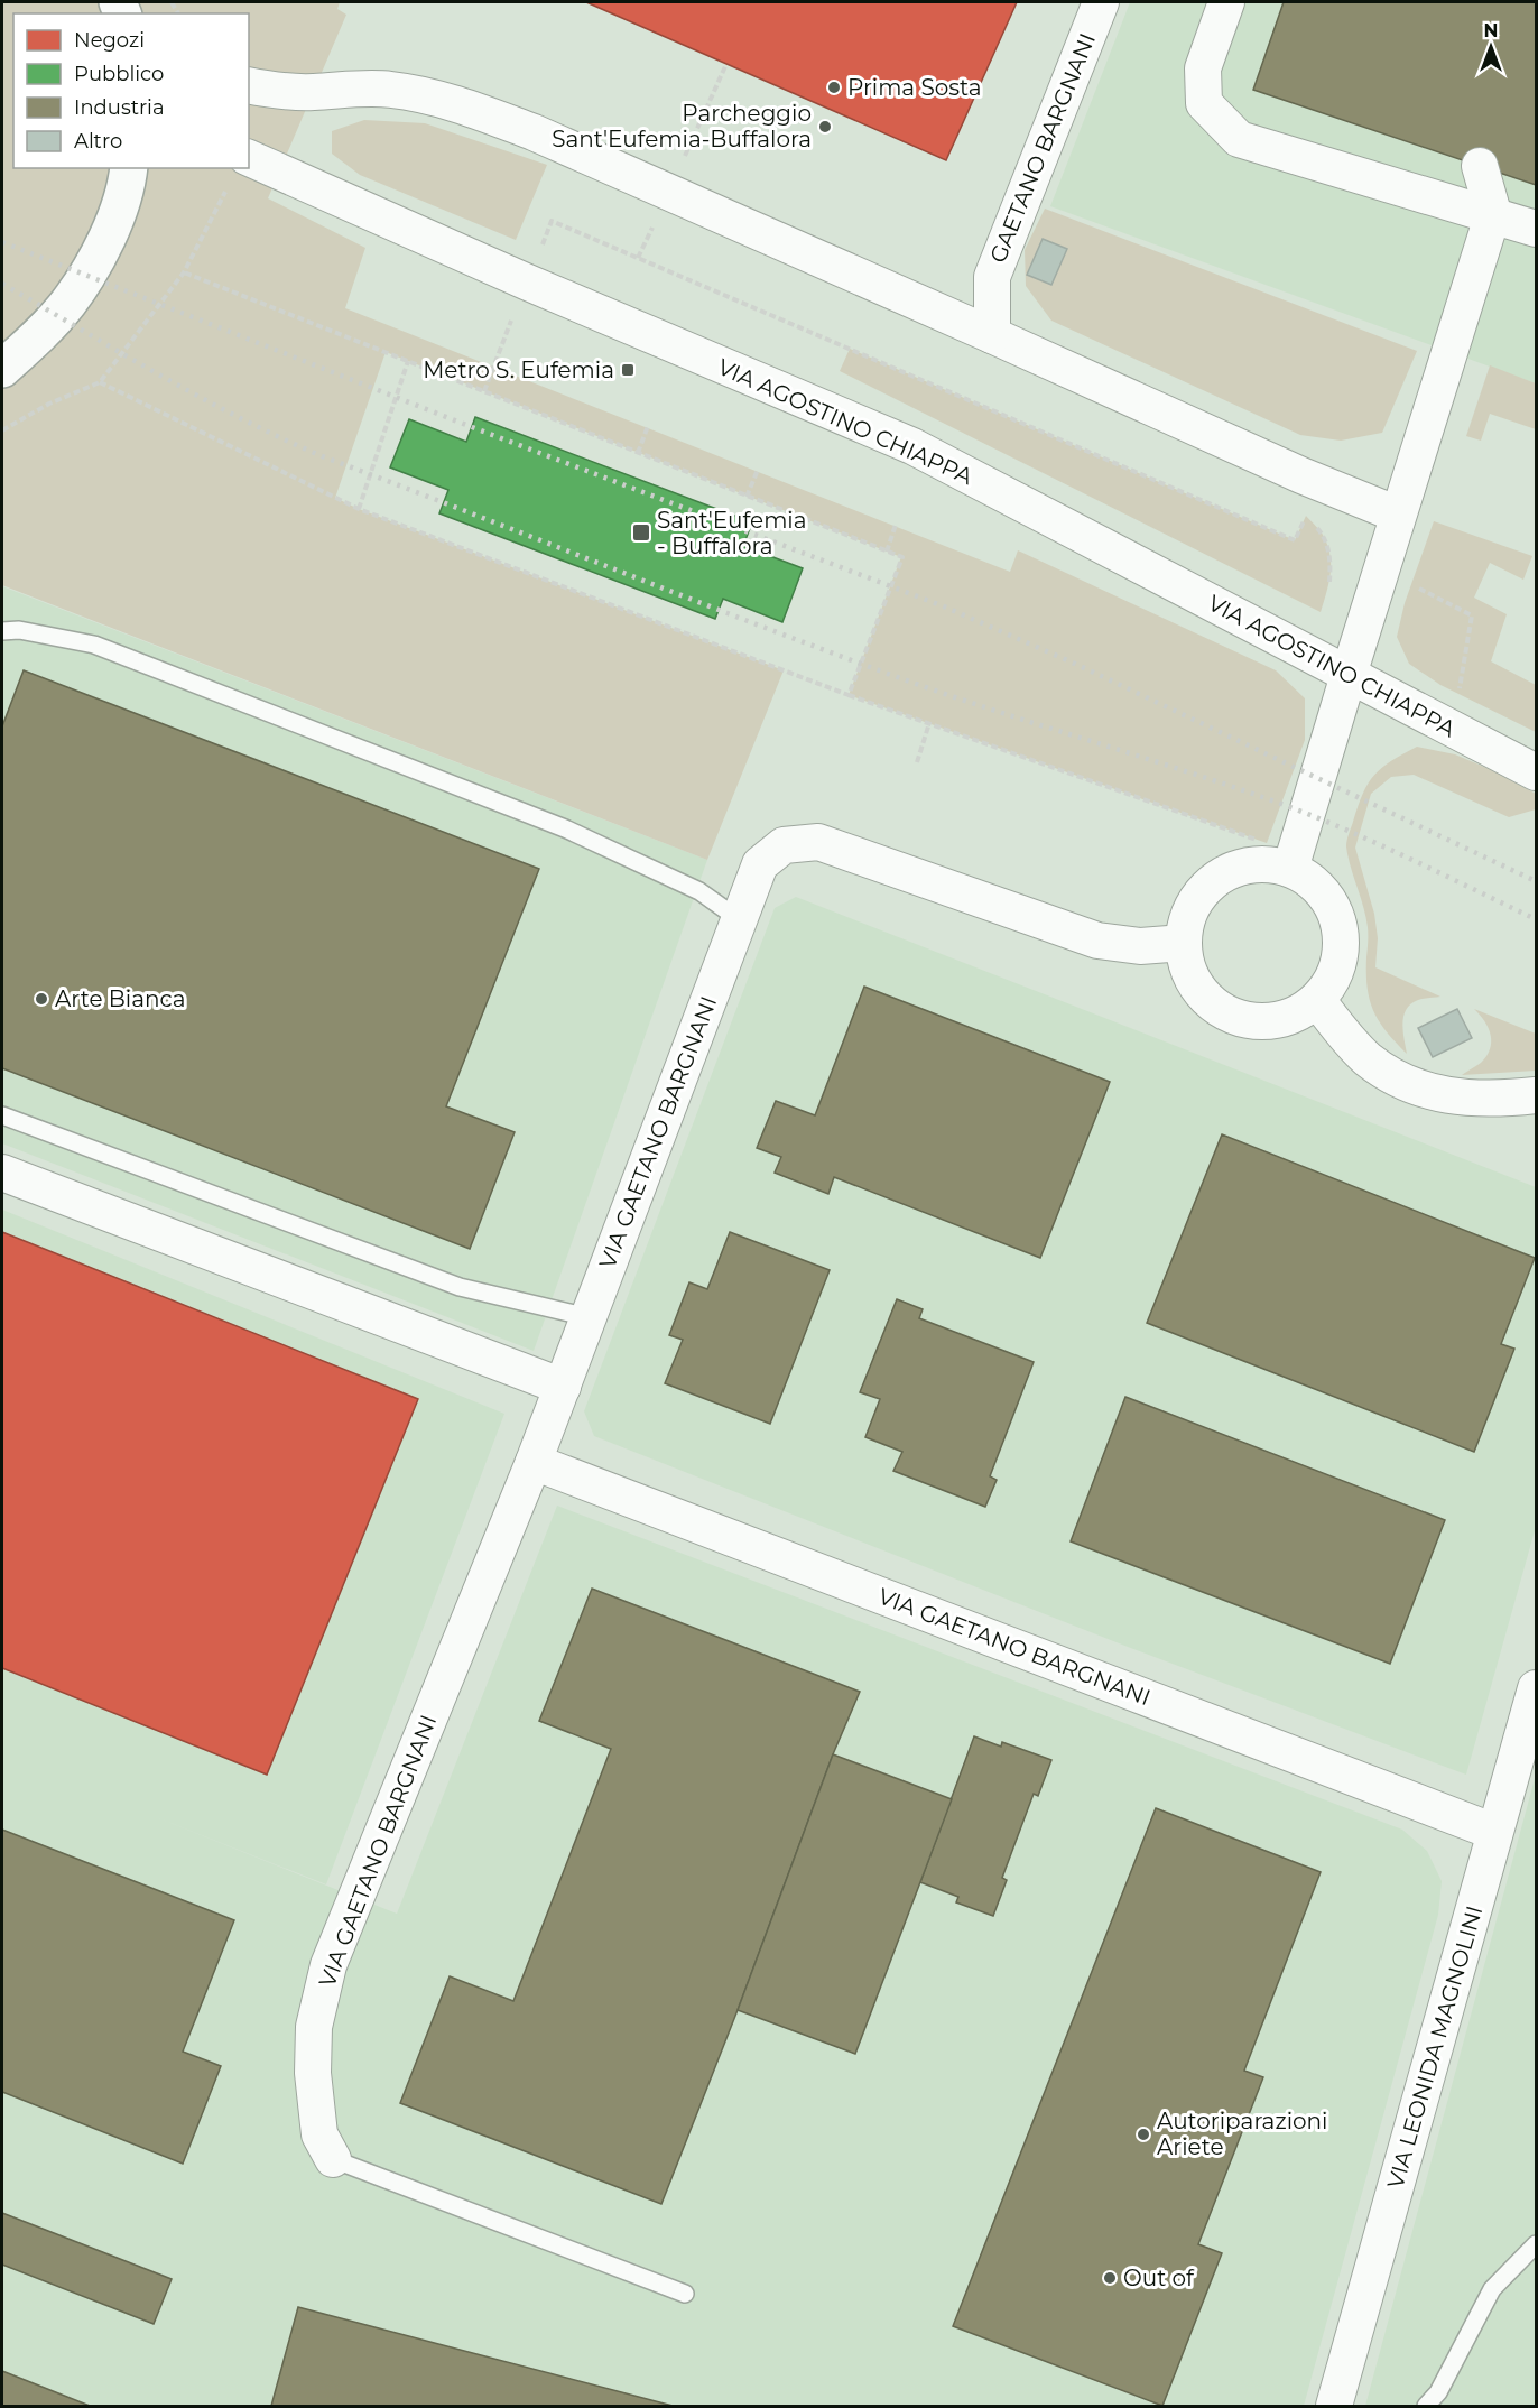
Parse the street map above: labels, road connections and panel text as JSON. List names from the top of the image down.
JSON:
{
  "streets": {
    "street": [
      "GAETANO BARGNANI",
      "VIA AGOSTINO CHIAPPA",
      "VIA GAETANO BARGNANI",
      "VIA LEONIDA MAGNOLINI"
    ]
  },
  "crossings": [
    ["VIA GAETANO BARGNANI", "VIA LEONIDA MAGNOLINI"]
  ],
  "places": {
    "other": [
      "Prima Sosta",
      "Parcheggio Sant'Eufemia-Buffalora",
      "Arte Bianca",
      "Autoriparazioni Ariete",
      "Out of"
    ],
    "transit": ["Metro S. Eufemia", "Sant'Eufemia - Buffalora"]
  },
  "legend": [
    "Negozi",
    "Pubblico",
    "Industria",
    "Altro"
  ],
  "north": "top"
}
